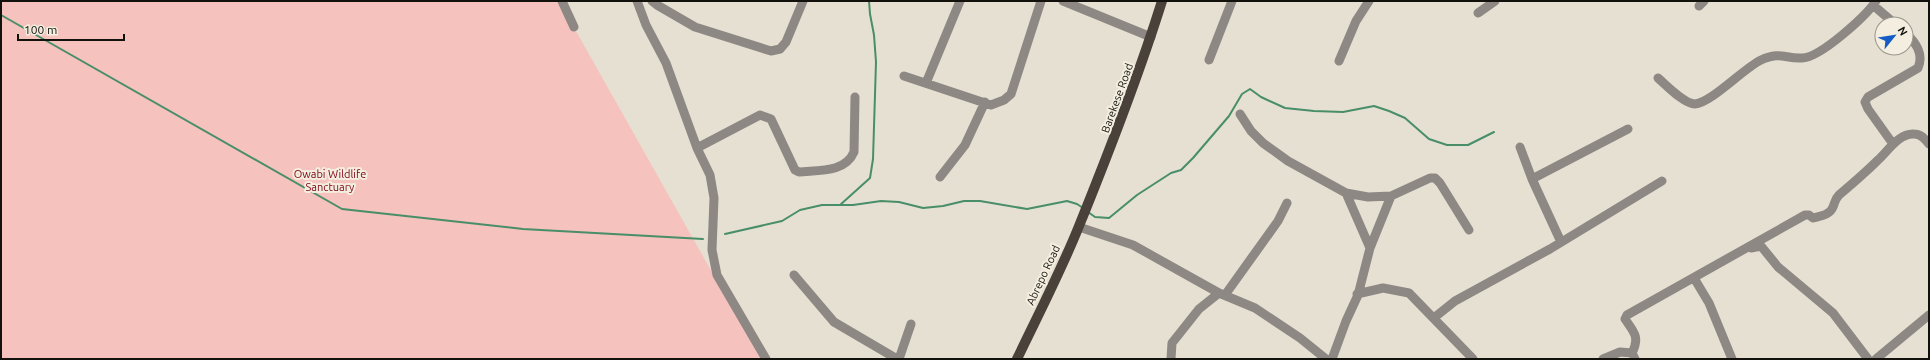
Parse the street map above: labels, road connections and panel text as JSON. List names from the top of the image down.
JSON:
{
  "streets": {
    "main road": ["Barekese Road", "Abrepo Road"]
  },
  "crossings": [
    ["Barekese Road", "Abrepo Road"]
  ],
  "parks": ["Owabi Wildlife Sanctuary"],
  "scale_bar": "100 m",
  "north": "top right"
}
